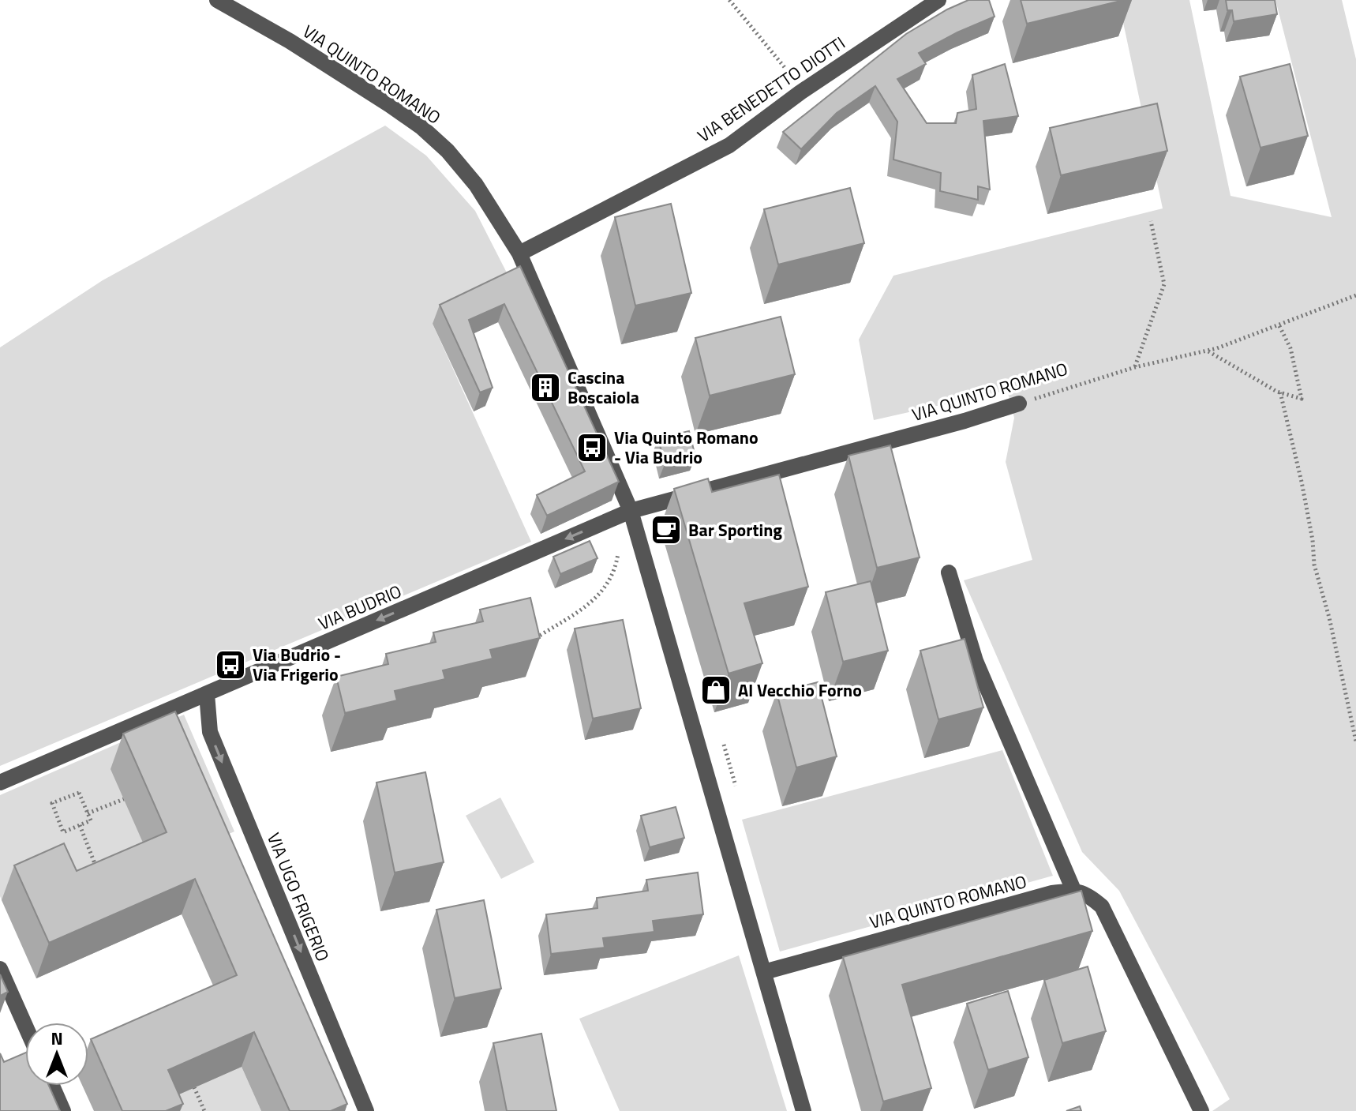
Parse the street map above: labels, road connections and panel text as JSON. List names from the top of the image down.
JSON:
{
  "streets": {
    "street": [
      "VIA QUINTO ROMANO",
      "VIA BENEDETTO DIOTTI",
      "VIA BUDRIO",
      "VIA UGO FRIGERIO"
    ]
  },
  "crossings": [
    ["VIA QUINTO ROMANO", "VIA BENEDETTO DIOTTI"],
    ["VIA QUINTO ROMANO", "VIA BUDRIO"],
    ["VIA BUDRIO", "VIA UGO FRIGERIO"]
  ],
  "one_way": ["VIA BUDRIO", "VIA UGO FRIGERIO"],
  "places": {
    "building": ["Cascina Boscaiola"],
    "bus stop": ["Via Quinto Romano - Via Budrio", "Via Budrio - Via Frigerio"],
    "cafe": ["Bar Sporting"],
    "shop": ["Al Vecchio Forno"]
  },
  "north": "top"
}
